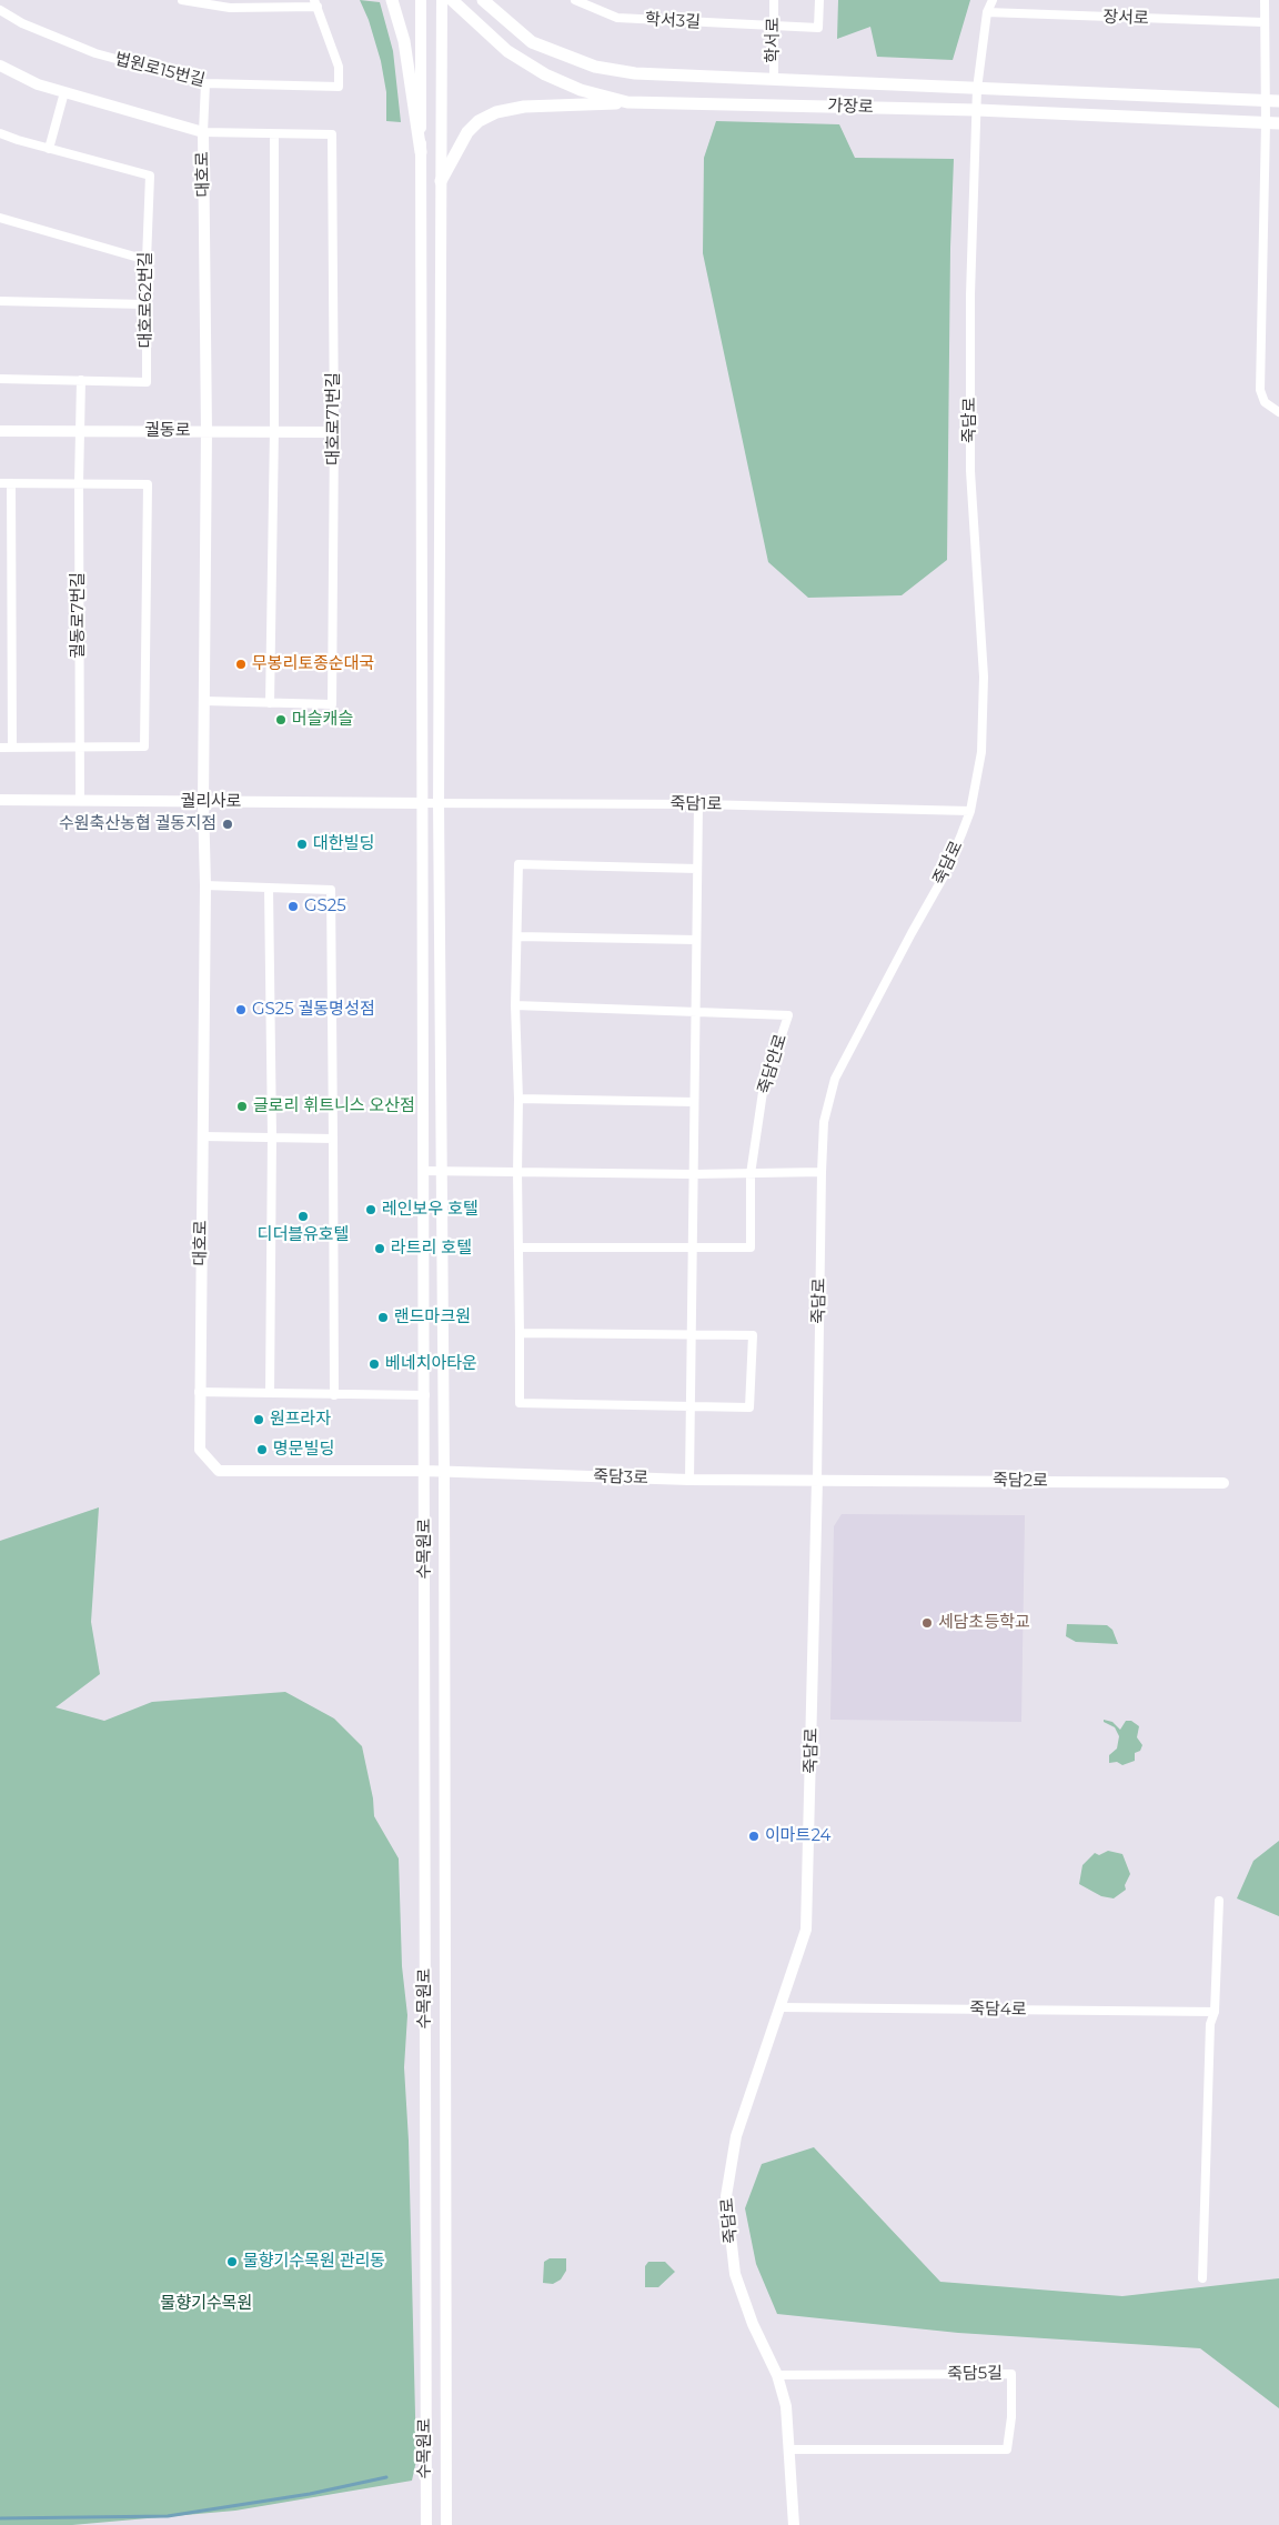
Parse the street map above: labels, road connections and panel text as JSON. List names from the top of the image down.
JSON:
{
  "streets": {
    "main road": ["가장로"],
    "street": [
      "장서로",
      "학서3길",
      "학서로",
      "법원로15번길",
      "대호로",
      "대호로62번길",
      "대호로71번길",
      "죽담로",
      "궐동로",
      "궐동로7번길",
      "궐리사로",
      "죽담1로",
      "죽담안로",
      "죽담3로",
      "죽담2로",
      "수목원로",
      "죽담4로",
      "죽담5길"
    ]
  },
  "crossings": [
    ["학서3길", "학서로"],
    ["학서로", "가장로"],
    ["가장로", "죽담로"],
    ["대호로", "대호로71번길"],
    ["대호로", "궐동로"],
    ["대호로", "궐리사로"],
    ["대호로", "죽담3로"],
    ["대호로", "수목원로"],
    ["대호로62번길", "궐동로7번길"],
    ["대호로71번길", "궐동로"],
    ["죽담로", "죽담1로"],
    ["죽담로", "죽담3로"],
    ["죽담로", "죽담2로"],
    ["죽담로", "죽담4로"],
    ["죽담로", "죽담5길"],
    ["궐동로", "궐동로7번길"],
    ["궐동로7번길", "궐리사로"],
    ["궐리사로", "죽담1로"],
    ["궐리사로", "수목원로"],
    ["죽담1로", "수목원로"],
    ["죽담3로", "죽담2로"],
    ["죽담3로", "수목원로"]
  ],
  "parks": ["물향기수목원"],
  "places": [
    "무봉리토종순대국",
    "머슬캐슬",
    "수원축산농협 궐동지점",
    "대한빌딩",
    "GS25",
    "GS25 궐동명성점",
    "글로리 휘트니스 오산점",
    "레인보우 호텔",
    "디더블유호텔",
    "라트리 호텔",
    "랜드마크원",
    "베네치아타운",
    "원프라자",
    "명문빌딩",
    "세담초등학교",
    "이마트24",
    "물향기수목원 관리동"
  ]
}
